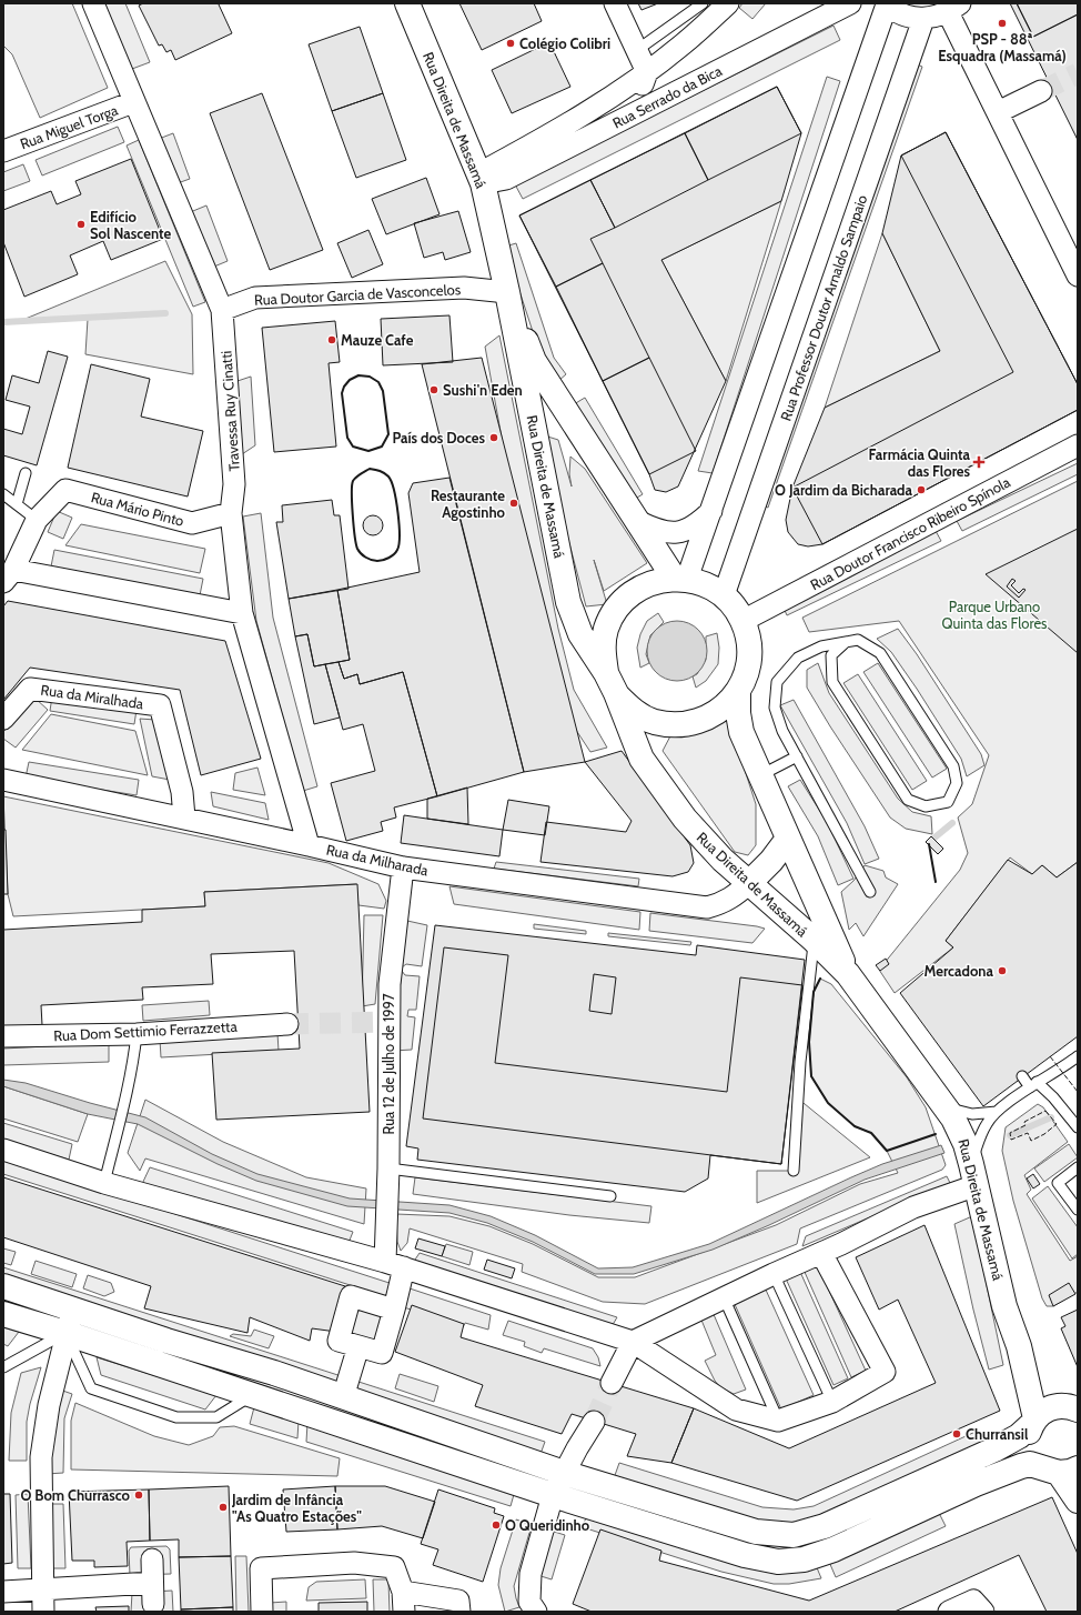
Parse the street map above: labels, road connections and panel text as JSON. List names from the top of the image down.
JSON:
{
  "streets": {
    "main road": ["Rua Direita de Massamá"],
    "street": [
      "Rua Serrado da Bica",
      "Rua Miguel Torga",
      "Rua Doutor Garcia de Vasconcelos",
      "Rua Professor Doutor Arnaldo Sampaio",
      "Travessa Ruy Cinatti",
      "Rua Mário Pinto",
      "Rua Doutor Francisco Ribeiro Spínola",
      "Rua da Miralhada",
      "Rua da Milharada",
      "Rua Dom Settimio Ferrazzetta",
      "Rua 12 de Julho de 1997"
    ]
  },
  "crossings": [
    ["Rua Serrado da Bica", "Rua Direita de Massamá"],
    ["Rua Direita de Massamá", "Rua Doutor Garcia de Vasconcelos"],
    ["Rua Direita de Massamá", "Rua Professor Doutor Arnaldo Sampaio"],
    ["Rua Direita de Massamá", "Rua Doutor Francisco Ribeiro Spínola"],
    ["Rua Direita de Massamá", "Rua da Milharada"],
    ["Rua Doutor Garcia de Vasconcelos", "Travessa Ruy Cinatti"],
    ["Rua Professor Doutor Arnaldo Sampaio", "Rua Doutor Francisco Ribeiro Spínola"],
    ["Travessa Ruy Cinatti", "Rua Mário Pinto"],
    ["Rua da Miralhada", "Rua da Milharada"],
    ["Rua da Milharada", "Rua 12 de Julho de 1997"]
  ],
  "parks": ["Parque Urbano Quinta das Flores"],
  "places": {
    "other": [
      "PSP - 88ª Esquadra (Massamá)",
      "Colégio Colibri",
      "Edifício Sol Nascente",
      "Mauze Cafe",
      "Sushi'n Eden",
      "País dos Doces",
      "O Jardim da Bicharada",
      "Restaurante Agostinho",
      "Mercadona",
      "Churransil",
      "O Bom Churrasco",
      "Jardim de Infância \"As Quatro Estações\"",
      "O Queridinho"
    ],
    "health": ["Farmácia Quinta das Flores"]
  }
}
